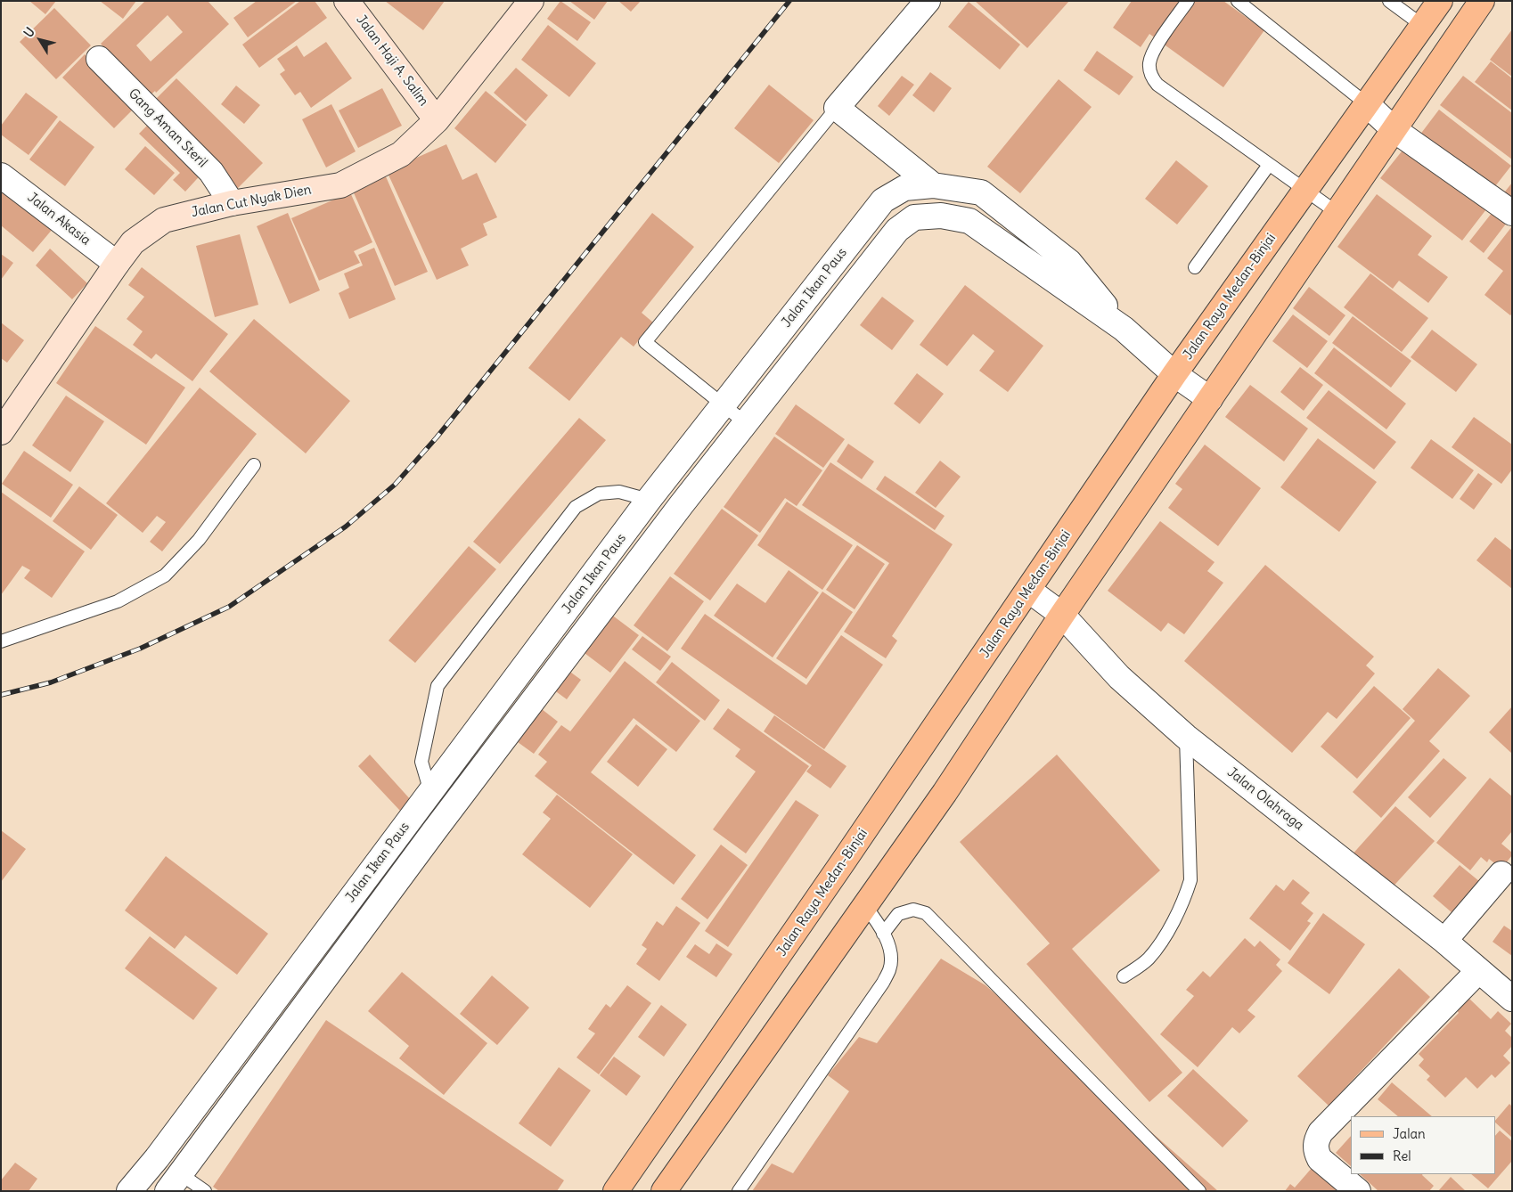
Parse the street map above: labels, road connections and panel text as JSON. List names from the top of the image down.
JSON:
{
  "streets": {
    "main road": ["Jalan Raya Medan-Binjai"],
    "street": [
      "Jalan Haji A. Salim",
      "Gang Aman Steril",
      "Jalan Cut Nyak Dien",
      "Jalan Akasia",
      "Jalan Ikan Paus",
      "Jalan Olahraga"
    ]
  },
  "crossings": [
    ["Jalan Haji A. Salim", "Jalan Cut Nyak Dien"],
    ["Gang Aman Steril", "Jalan Cut Nyak Dien"],
    ["Jalan Cut Nyak Dien", "Jalan Akasia"],
    ["Jalan Ikan Paus", "Jalan Raya Medan-Binjai"],
    ["Jalan Raya Medan-Binjai", "Jalan Olahraga"]
  ],
  "legend": ["Jalan", "Rel"],
  "north": "top left"
}
